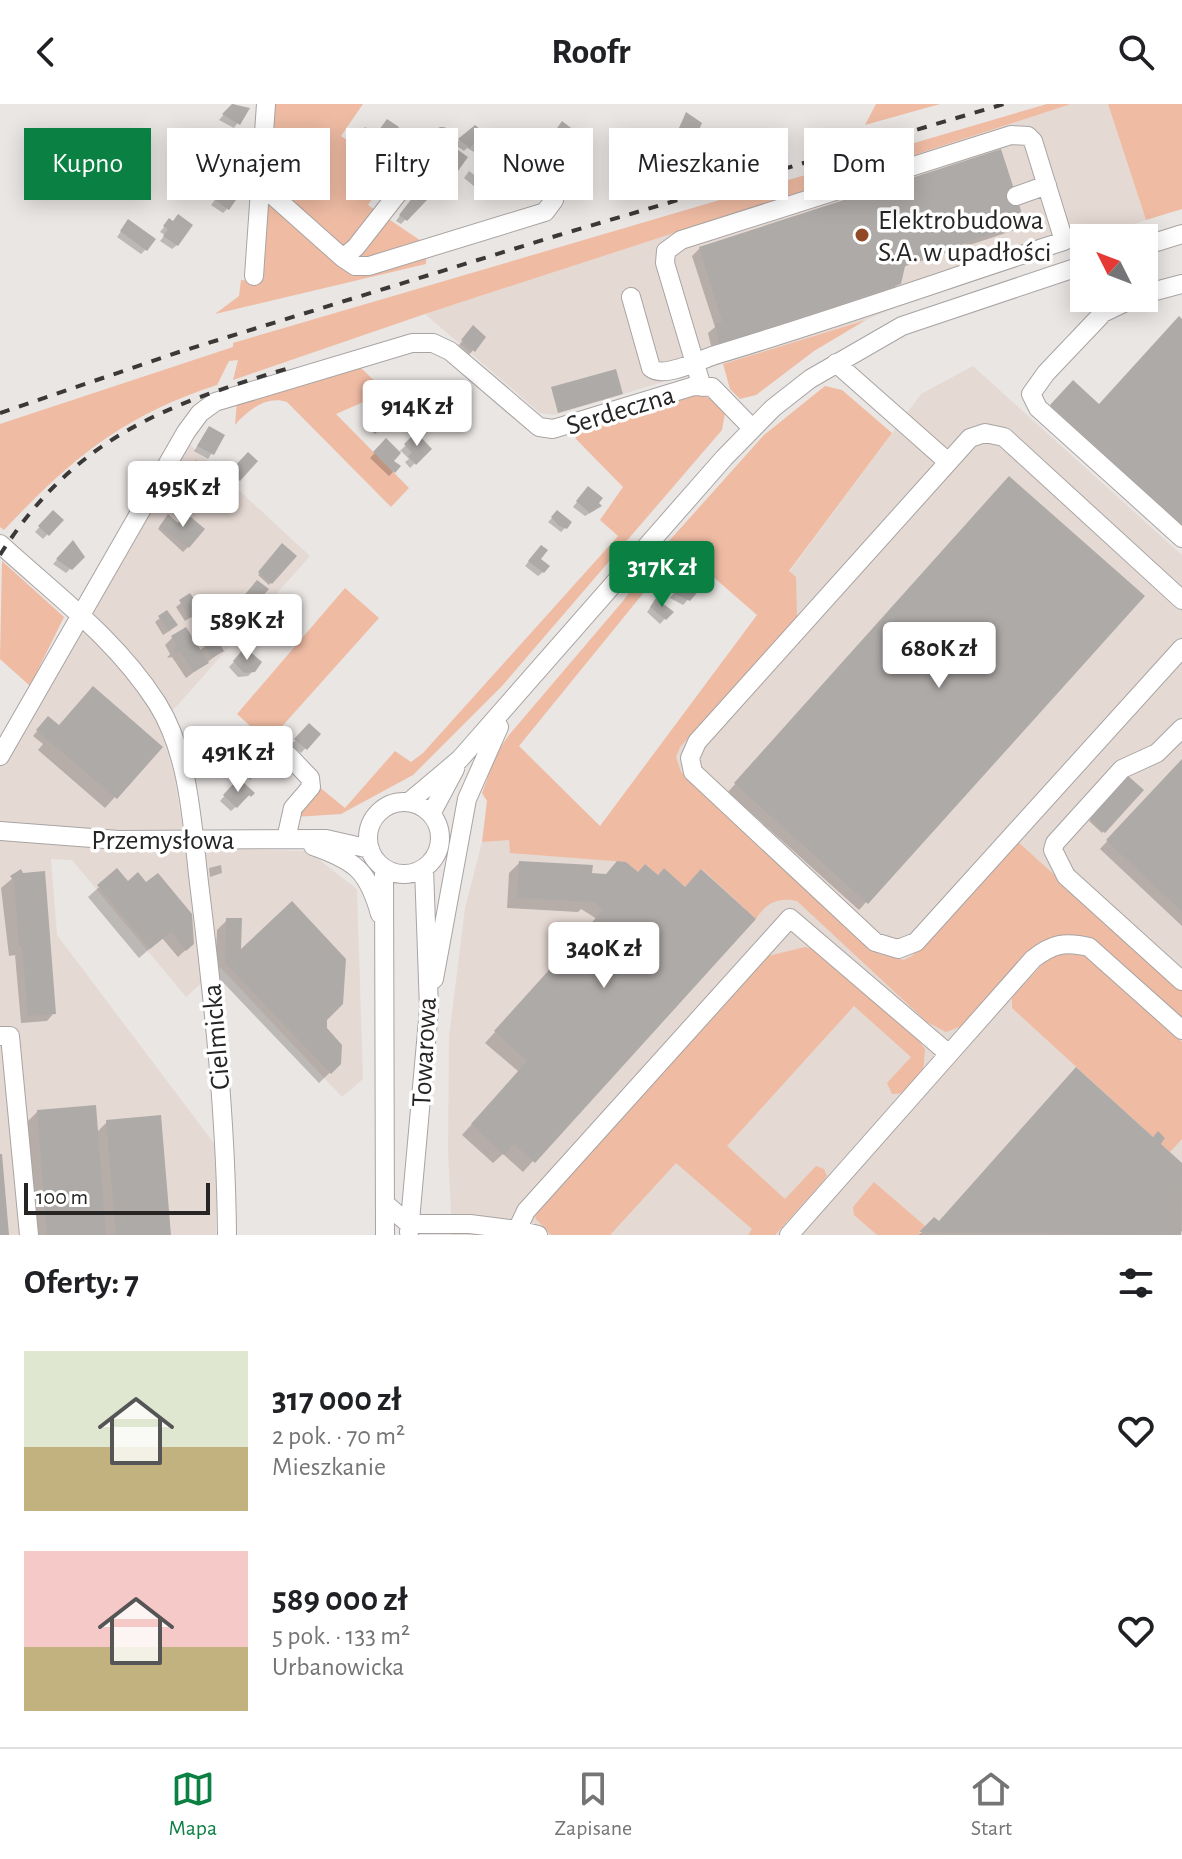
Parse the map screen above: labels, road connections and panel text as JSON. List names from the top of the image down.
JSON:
{
  "streets": {
    "street": [
      "Serdeczna",
      "Przemysłowa",
      "Cielmicka",
      "Towarowa"
    ]
  },
  "crossings": [
    ["Serdeczna", "Cielmicka"],
    ["Przemysłowa", "Cielmicka"],
    ["Przemysłowa", "Towarowa"]
  ],
  "places": ["Elektrobudowa S.A. w upadłości"],
  "scale_bar": "100 m",
  "north": "top left",
  "page": {
    "header": "Roofr",
    "chip": [
      "Kupno",
      "Wynajem",
      "Filtry",
      "Nowe",
      "Mieszkanie",
      "Dom"
    ],
    "price": [
      "914K zł",
      "495K zł",
      "317K zł",
      "589K zł",
      "680K zł",
      "491K zł",
      "340K zł"
    ],
    "scale": "100 m",
    "heading": "Oferty: 7",
    "list": [
      {
        "name": "317 000 zł",
        "note": "2 pok. · 70 m² · Mieszkanie"
      },
      {
        "name": "589 000 zł",
        "note": "5 pok. · 133 m² · Urbanowicka"
      }
    ],
    "tabs": ["Mapa", "Zapisane", "Start"]
  }
}
